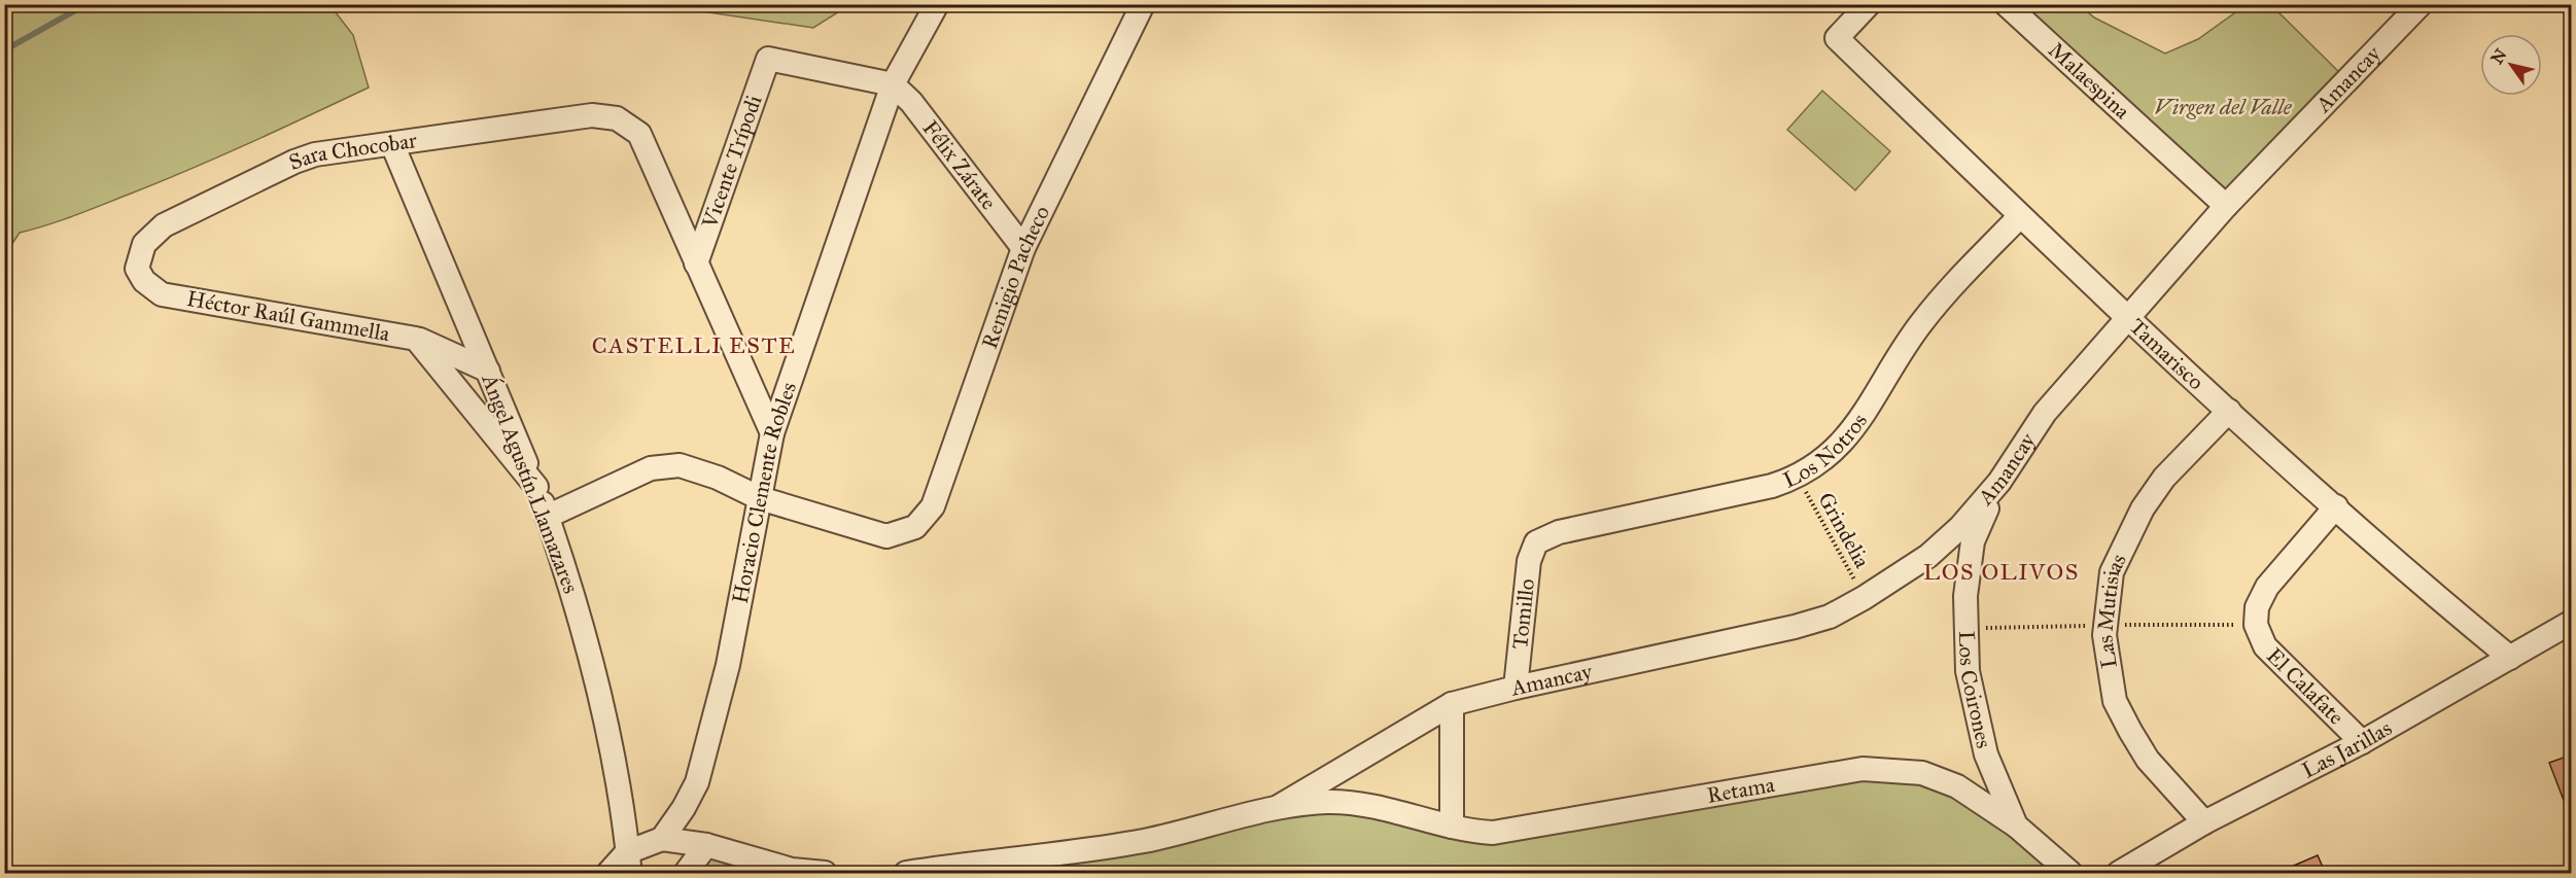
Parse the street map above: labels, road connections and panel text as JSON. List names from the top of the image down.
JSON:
{
  "streets": {
    "street": [
      "Amancay",
      "Malaespina",
      "Sara Chocobar",
      "Vicente Trípodi",
      "Félix Zárate",
      "Remigio Pacheco",
      "Héctor Raúl Gammella",
      "Tamarisco",
      "Los Notros",
      "Ángel Agustín Llamazares",
      "Horacio Clemente Robles",
      "Las Mutisias",
      "Tomillo",
      "El Calafate",
      "Los Coirones",
      "Las Jarillas",
      "Retama"
    ],
    "path": ["Grindelia"]
  },
  "crossings": [
    ["Amancay", "Malaespina"],
    ["Amancay", "Tamarisco"],
    ["Amancay", "Grindelia"],
    ["Amancay", "Tomillo"],
    ["Amancay", "Los Coirones"],
    ["Amancay", "Retama"],
    ["Sara Chocobar", "Vicente Trípodi"],
    ["Sara Chocobar", "Héctor Raúl Gammella"],
    ["Sara Chocobar", "Ángel Agustín Llamazares"],
    ["Vicente Trípodi", "Félix Zárate"],
    ["Vicente Trípodi", "Horacio Clemente Robles"],
    ["Félix Zárate", "Remigio Pacheco"],
    ["Félix Zárate", "Horacio Clemente Robles"],
    ["Remigio Pacheco", "Horacio Clemente Robles"],
    ["Héctor Raúl Gammella", "Ángel Agustín Llamazares"],
    ["Tamarisco", "Los Notros"],
    ["Tamarisco", "Las Mutisias"],
    ["Tamarisco", "El Calafate"],
    ["Tamarisco", "Las Jarillas"],
    ["Los Notros", "Grindelia"],
    ["Los Notros", "Tomillo"],
    ["Las Mutisias", "Las Jarillas"],
    ["El Calafate", "Las Jarillas"],
    ["Los Coirones", "Retama"]
  ],
  "districts": ["CASTELLI ESTE", "LOS OLIVOS"],
  "parks": ["Virgen del Valle"],
  "north": "top left"
}
